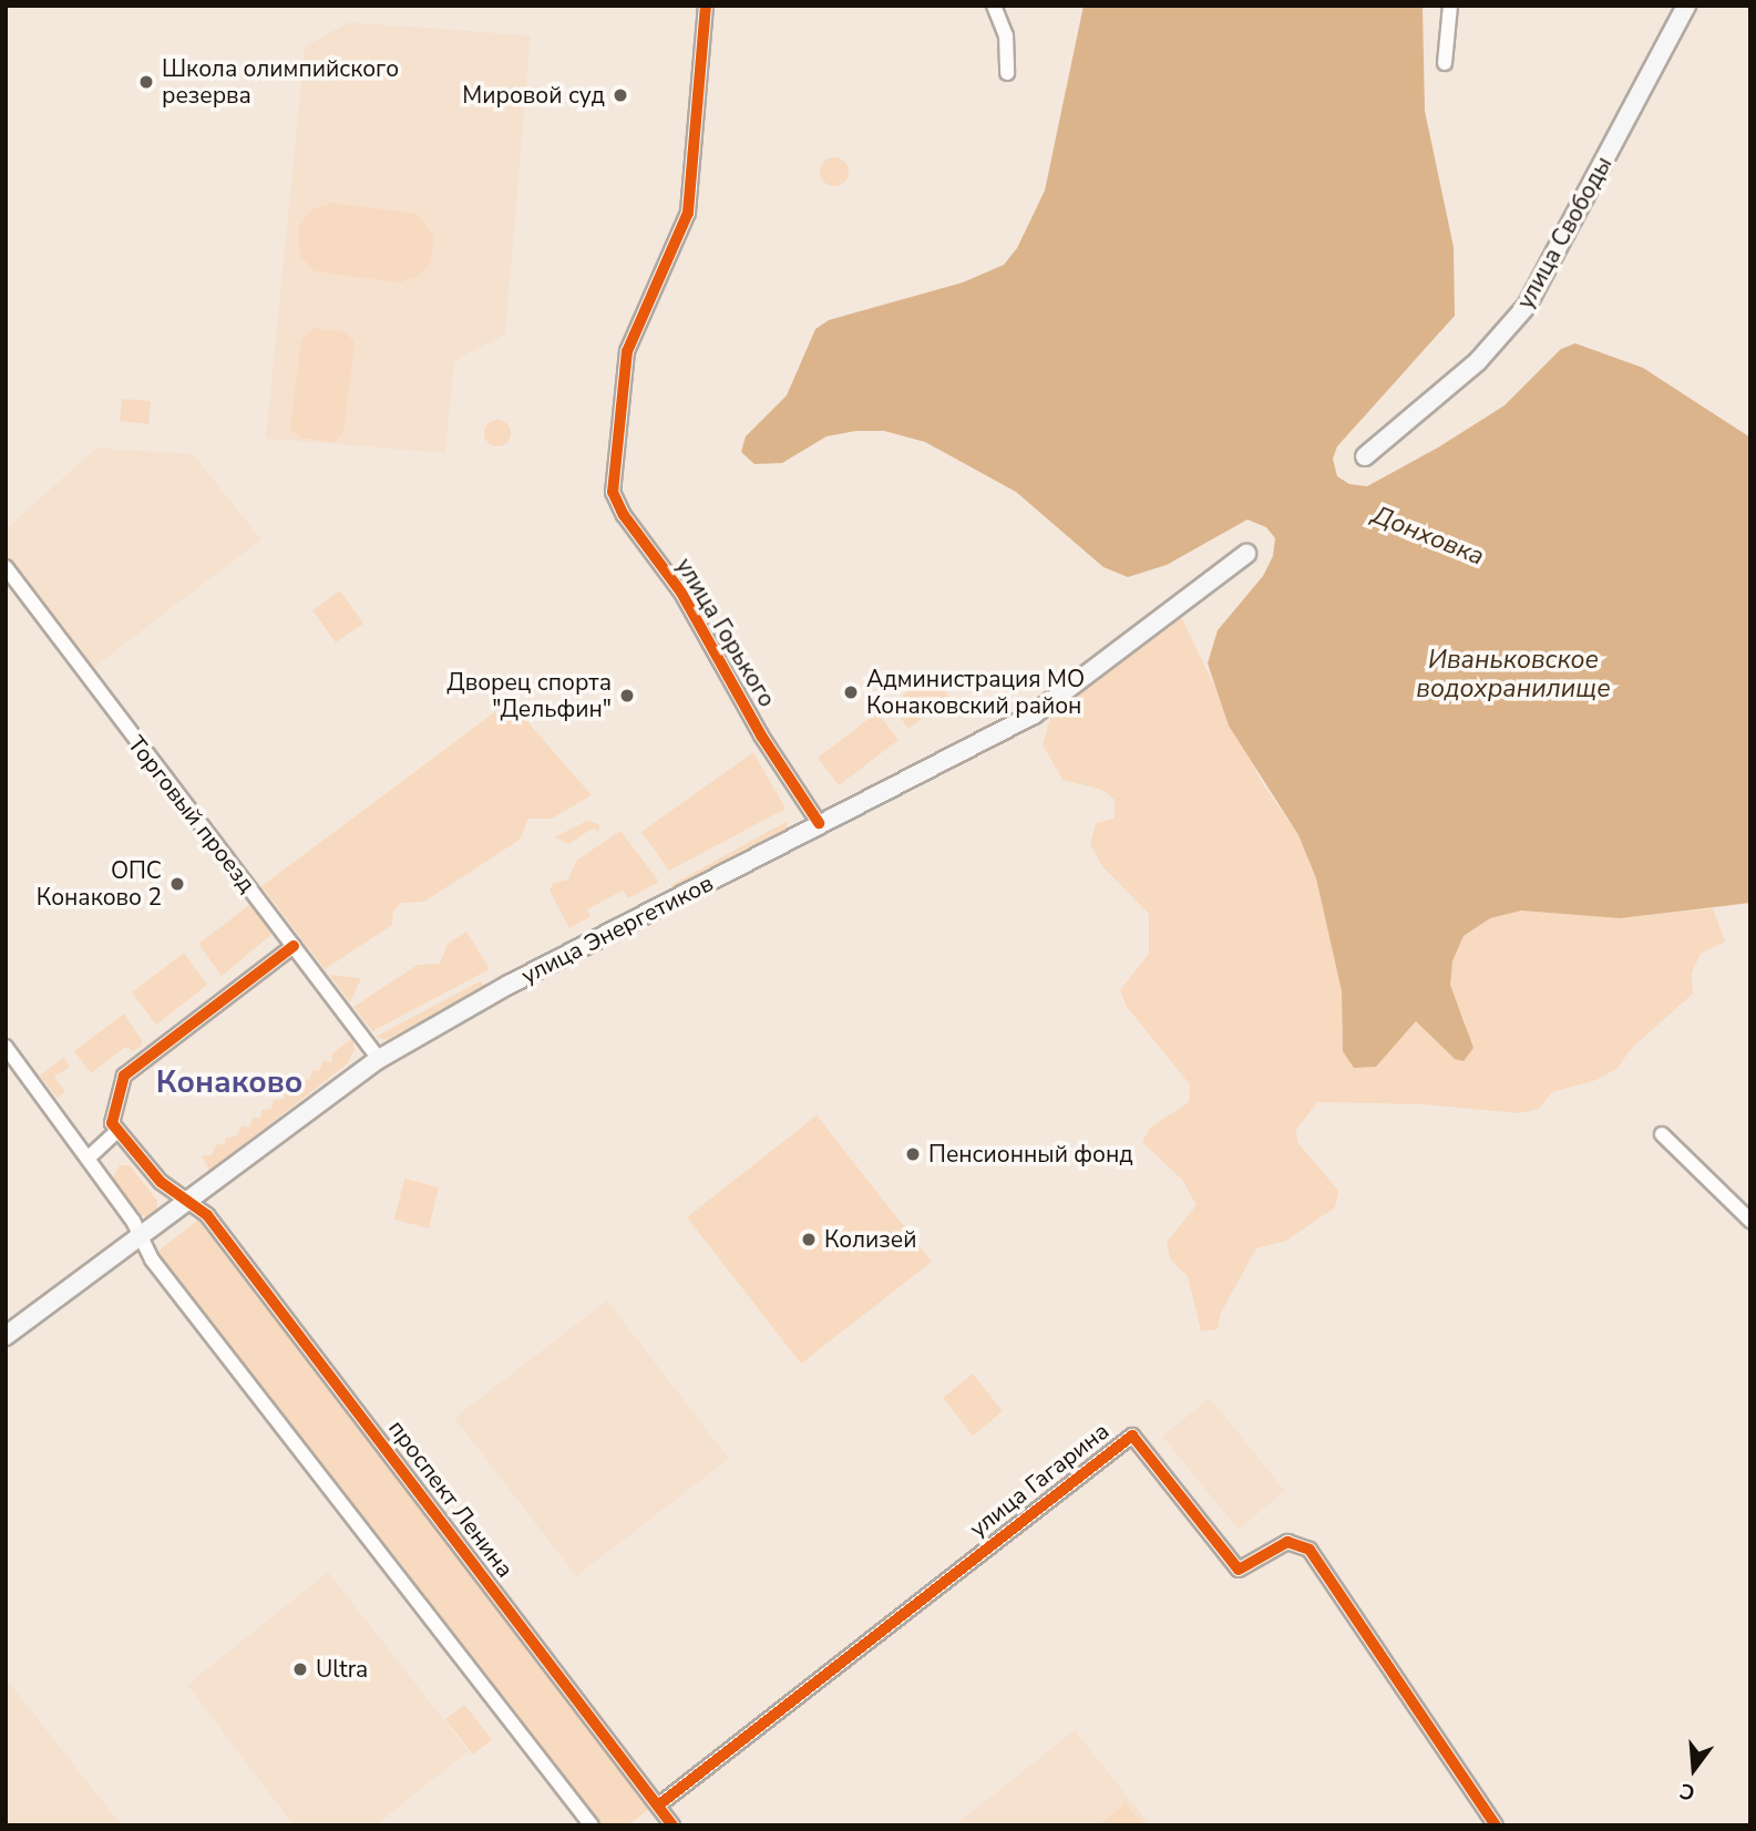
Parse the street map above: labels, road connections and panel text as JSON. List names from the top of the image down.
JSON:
{
  "streets": {
    "main road": ["улица Свободы", "улица Энергетиков"],
    "street": [
      "улица Горького",
      "Торговый проезд",
      "улица Гагарина",
      "проспект Ленина"
    ]
  },
  "crossings": [
    ["улица Горького", "улица Энергетиков"],
    ["Торговый проезд", "улица Энергетиков"],
    ["улица Энергетиков", "проспект Ленина"],
    ["улица Гагарина", "проспект Ленина"]
  ],
  "districts": ["Конаково"],
  "water": ["Донховка", "Иваньковское водохранилище"],
  "places": [
    "Школа олимпийского резерва",
    "Мировой суд",
    "Администрация МО Конаковский район",
    "Дворец спорта \"Дельфин\"",
    "ОПС Конаково 2",
    "Пенсионный фонд",
    "Колизей",
    "Ultra"
  ],
  "north": "bottom"
}
